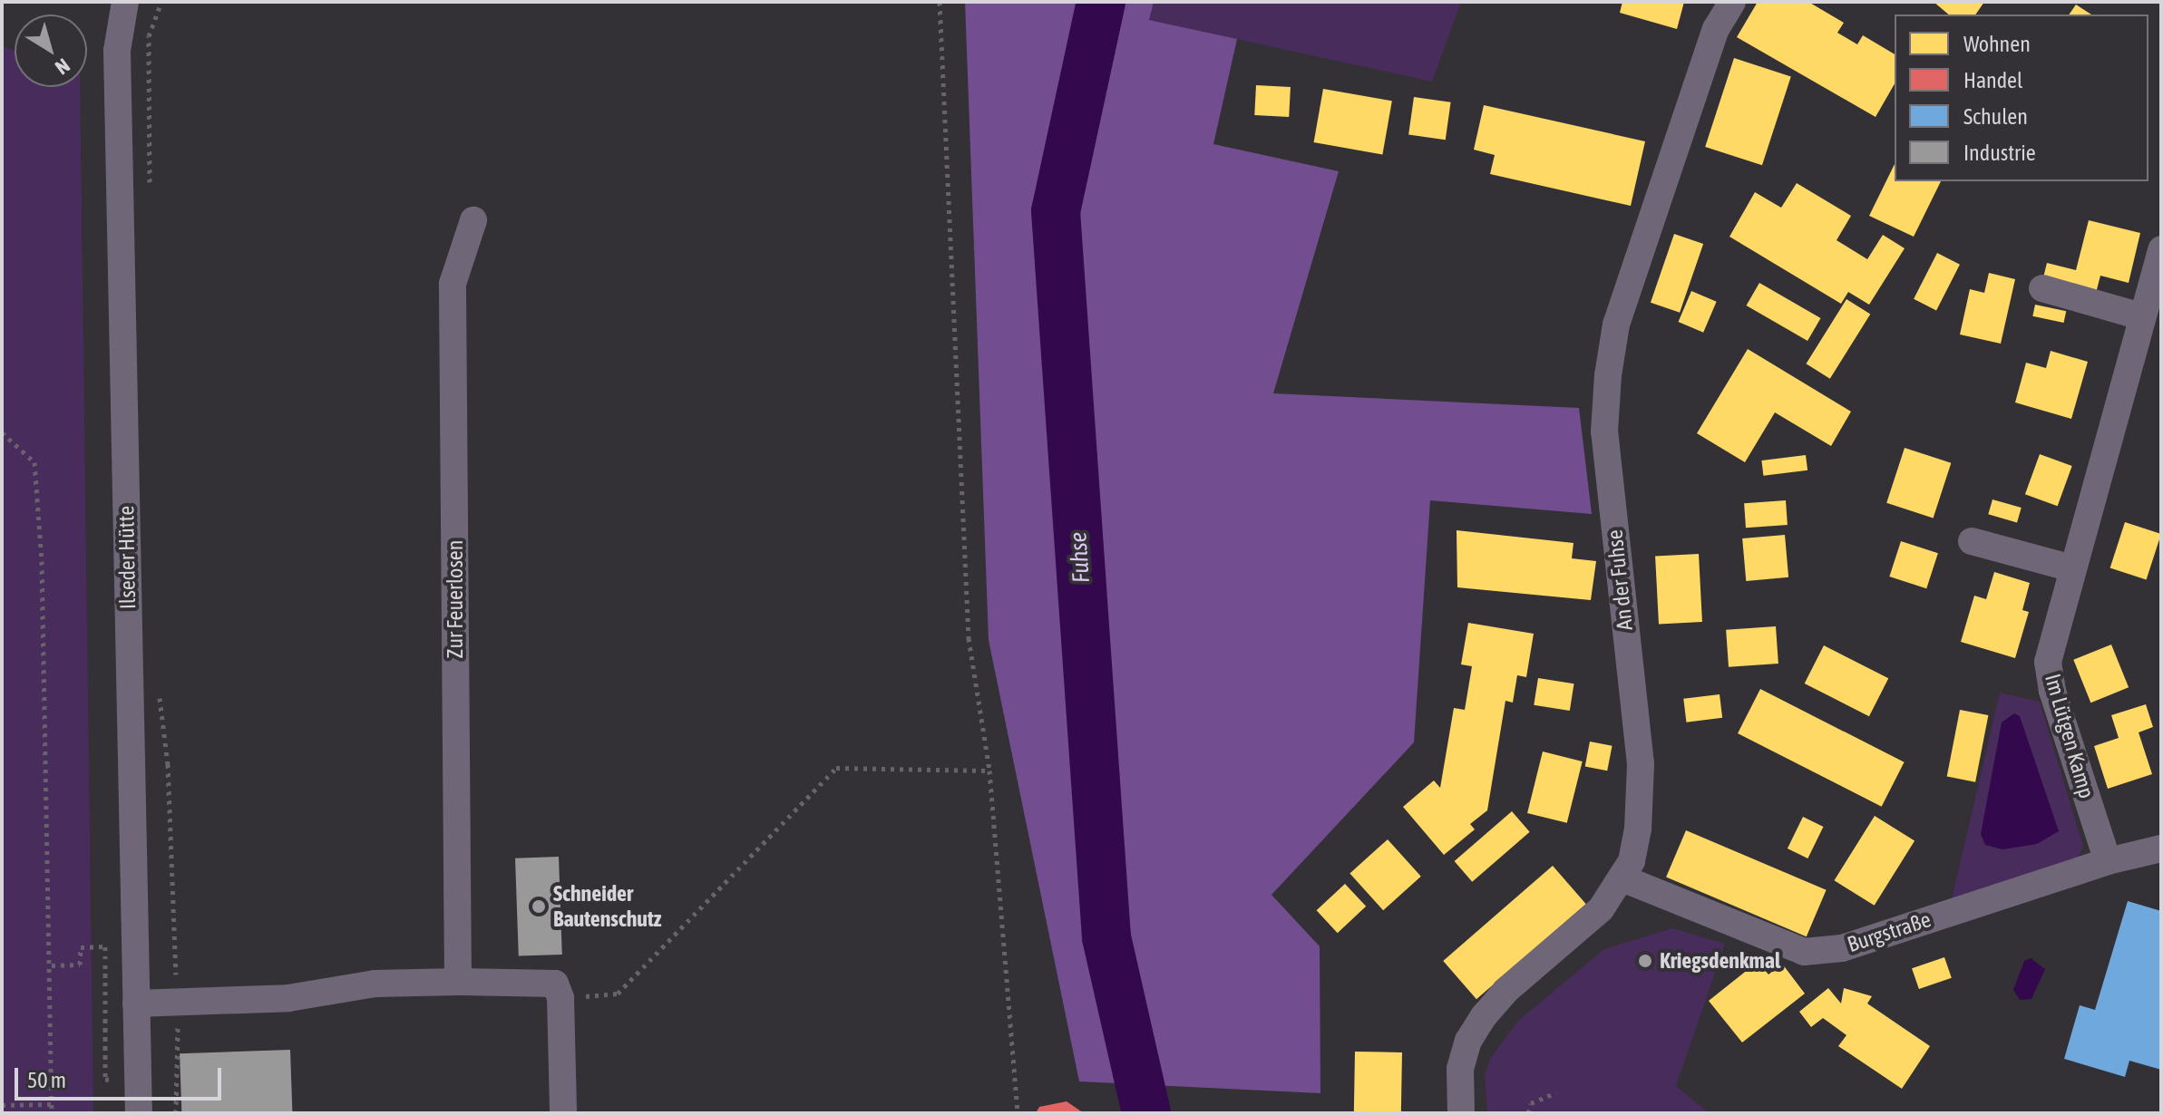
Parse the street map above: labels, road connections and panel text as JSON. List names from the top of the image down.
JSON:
{
  "streets": {
    "street": [
      "Ilseder Hütte",
      "An der Fuhse",
      "Zur Feuerlosen",
      "Im Lütgen Kamp",
      "Burgstraße"
    ]
  },
  "crossings": [
    ["An der Fuhse", "Burgstraße"],
    ["Im Lütgen Kamp", "Burgstraße"]
  ],
  "water": ["Fuhse"],
  "places": ["Schneider Bautenschutz", "Kriegsdenkmal"],
  "legend": [
    "Wohnen",
    "Handel",
    "Schulen",
    "Industrie"
  ],
  "scale_bar": "50 m",
  "north": "bottom right"
}
